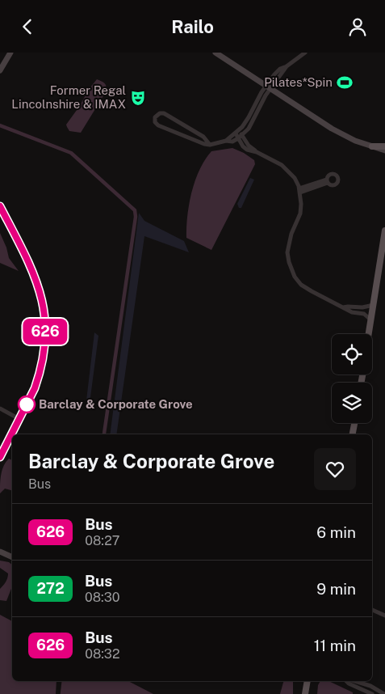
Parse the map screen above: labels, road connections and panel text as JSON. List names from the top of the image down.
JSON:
{
  "places": {
    "sports": ["Pilates*Spin"],
    "theatre": ["Former Regal Lincolnshire & IMAX"],
    "other": ["Barclay & Corporate Grove"]
  },
  "lines": ["bus line 626"],
  "page": {
    "header": "Railo",
    "on_map": "626",
    "heading": ["Barclay & Corporate Grove", "Bus"],
    "list": [
      {
        "mark": "626",
        "name": "Bus",
        "note": "08:27",
        "value": "6 min"
      },
      {
        "mark": "272",
        "name": "Bus",
        "note": "08:30",
        "value": "9 min"
      },
      {
        "mark": "626",
        "name": "Bus",
        "note": "08:32",
        "value": "11 min"
      }
    ]
  }
}
